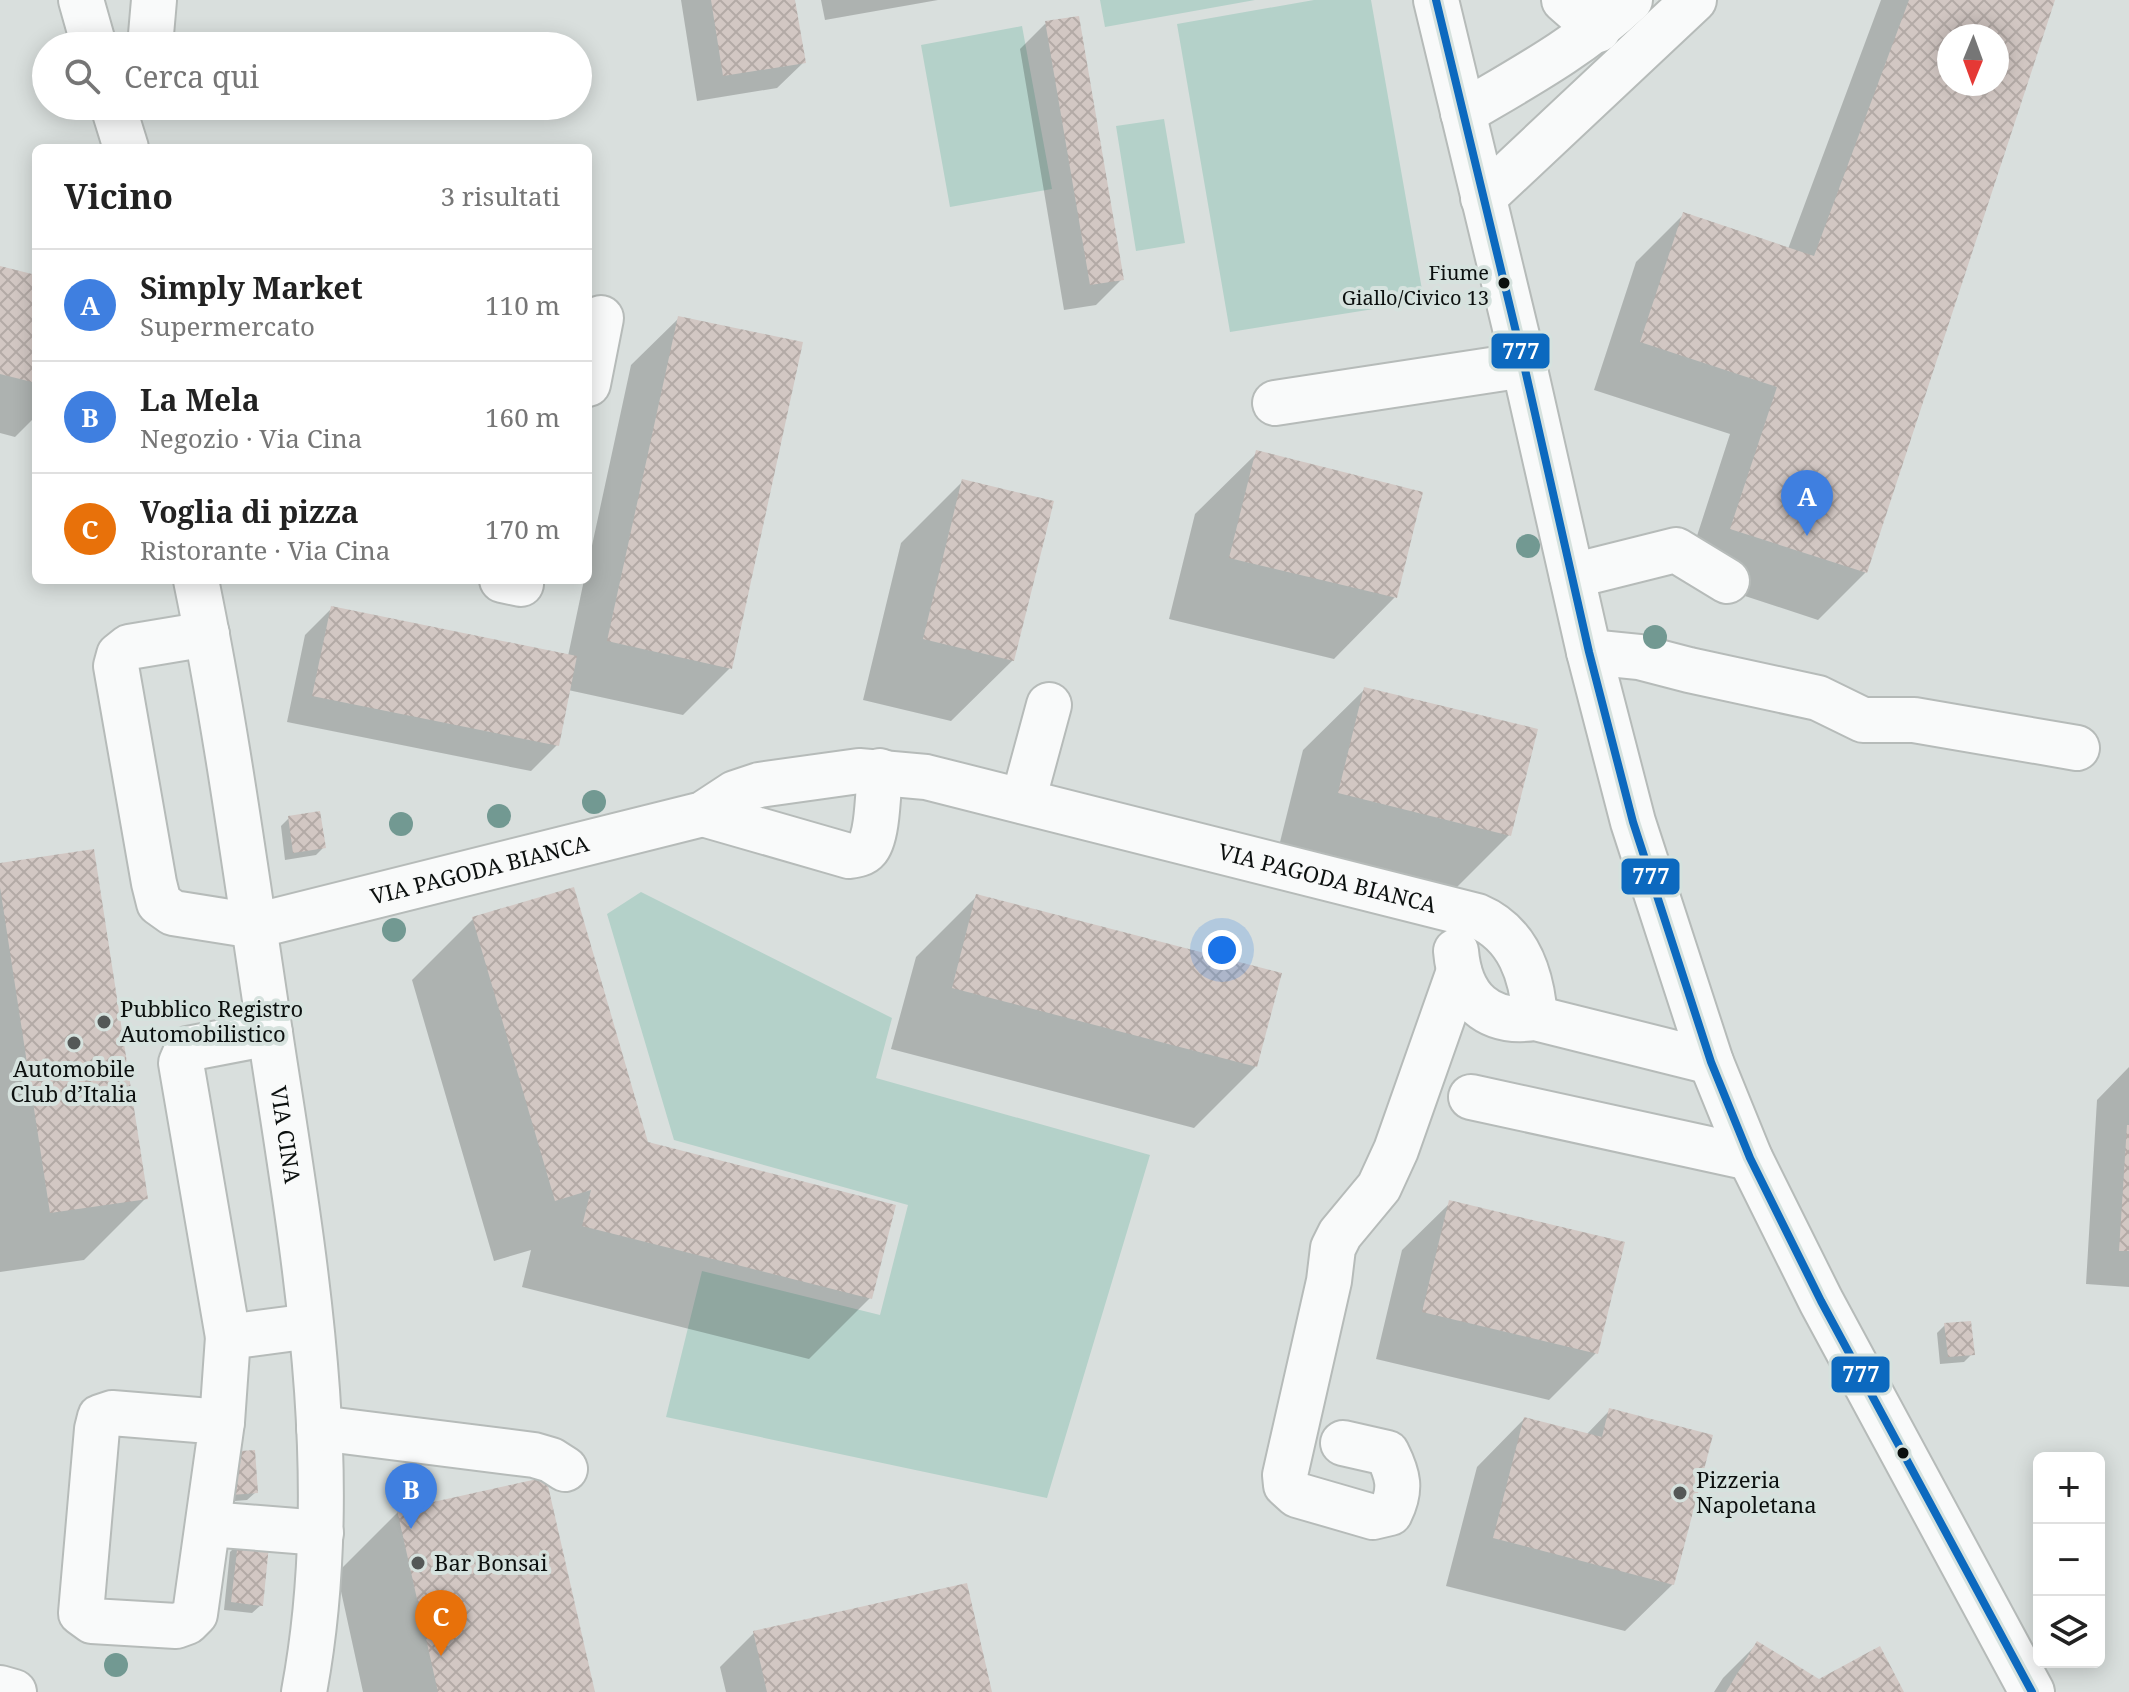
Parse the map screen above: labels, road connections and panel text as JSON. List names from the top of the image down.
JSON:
{
  "streets": {
    "street": ["VIA PAGODA BIANCA", "VIA CINA"]
  },
  "crossings": [
    ["VIA PAGODA BIANCA", "VIA CINA"]
  ],
  "places": [
    "Fiume Giallo/Civico 13",
    "Pubblico Registro Automobilistico",
    "Automobile Club d’Italia",
    "Pizzeria Napoletana",
    "Bar Bonsai"
  ],
  "lines": ["transit line 777"],
  "north": "bottom",
  "page": {
    "search": "Cerca qui",
    "heading": ["Vicino", "3 risultati"],
    "list": [
      {
        "mark": "A",
        "name": "Simply Market",
        "note": "Supermercato",
        "value": "110 m"
      },
      {
        "mark": "B",
        "name": "La Mela",
        "note": "Negozio · Via Cina",
        "value": "160 m"
      },
      {
        "mark": "C",
        "name": "Voglia di pizza",
        "note": "Ristorante · Via Cina",
        "value": "170 m"
      }
    ],
    "pins": ["A", "B", "C"],
    "map_buttons": ["+", "−"]
  }
}
